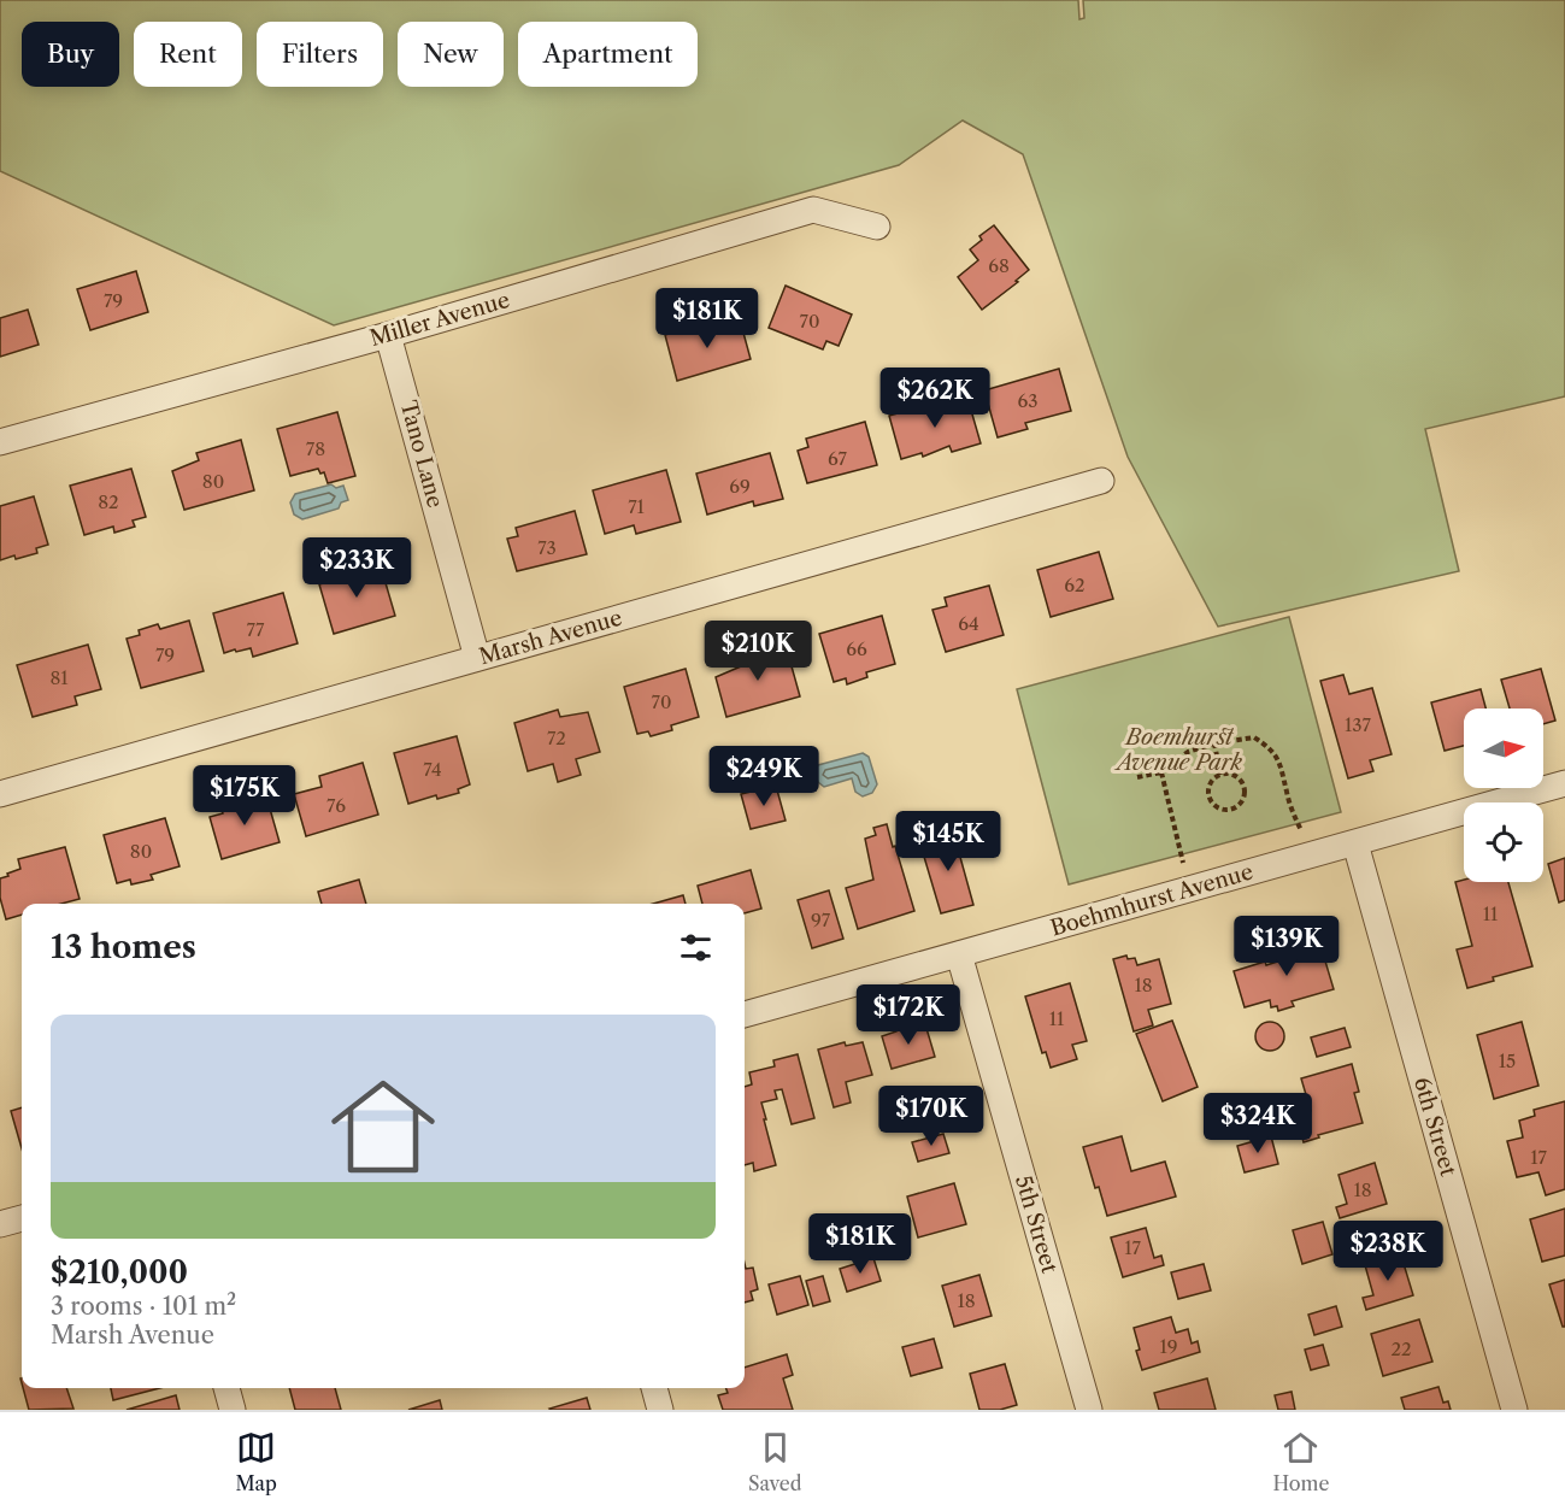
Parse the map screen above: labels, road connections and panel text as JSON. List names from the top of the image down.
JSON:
{
  "streets": {
    "street": [
      "Miller Avenue",
      "Tano Lane",
      "Marsh Avenue",
      "Boehmhurst Avenue",
      "6th Street",
      "5th Street"
    ]
  },
  "crossings": [
    ["Miller Avenue", "Tano Lane"],
    ["Tano Lane", "Marsh Avenue"],
    ["Boehmhurst Avenue", "6th Street"],
    ["Boehmhurst Avenue", "5th Street"]
  ],
  "parks": ["Boemhurst Avenue Park"],
  "house_numbers": [
    "68",
    "79",
    "70",
    "63",
    "78",
    "67",
    "80",
    "69",
    "82",
    "71",
    "73",
    "62",
    "64",
    "77",
    "66",
    "79",
    "81",
    "70",
    "137",
    "72",
    "74",
    "76",
    "80",
    "11",
    "97",
    "18",
    "11",
    "15",
    "17",
    "18",
    "17",
    "18",
    "19",
    "22"
  ],
  "north": "right",
  "page": {
    "chip": [
      "Buy",
      "Rent",
      "Filters",
      "New",
      "Apartment"
    ],
    "price": [
      "$181K",
      "$262K",
      "$233K",
      "$210K",
      "$249K",
      "$175K",
      "$145K",
      "$139K",
      "$172K",
      "$170K",
      "$324K",
      "$181K",
      "$238K"
    ],
    "heading": "13 homes",
    "list": [
      {
        "name": "$210,000",
        "note": "3 rooms · 101 m² · Marsh Avenue"
      }
    ],
    "tabs": ["Map", "Saved", "Home"]
  }
}
